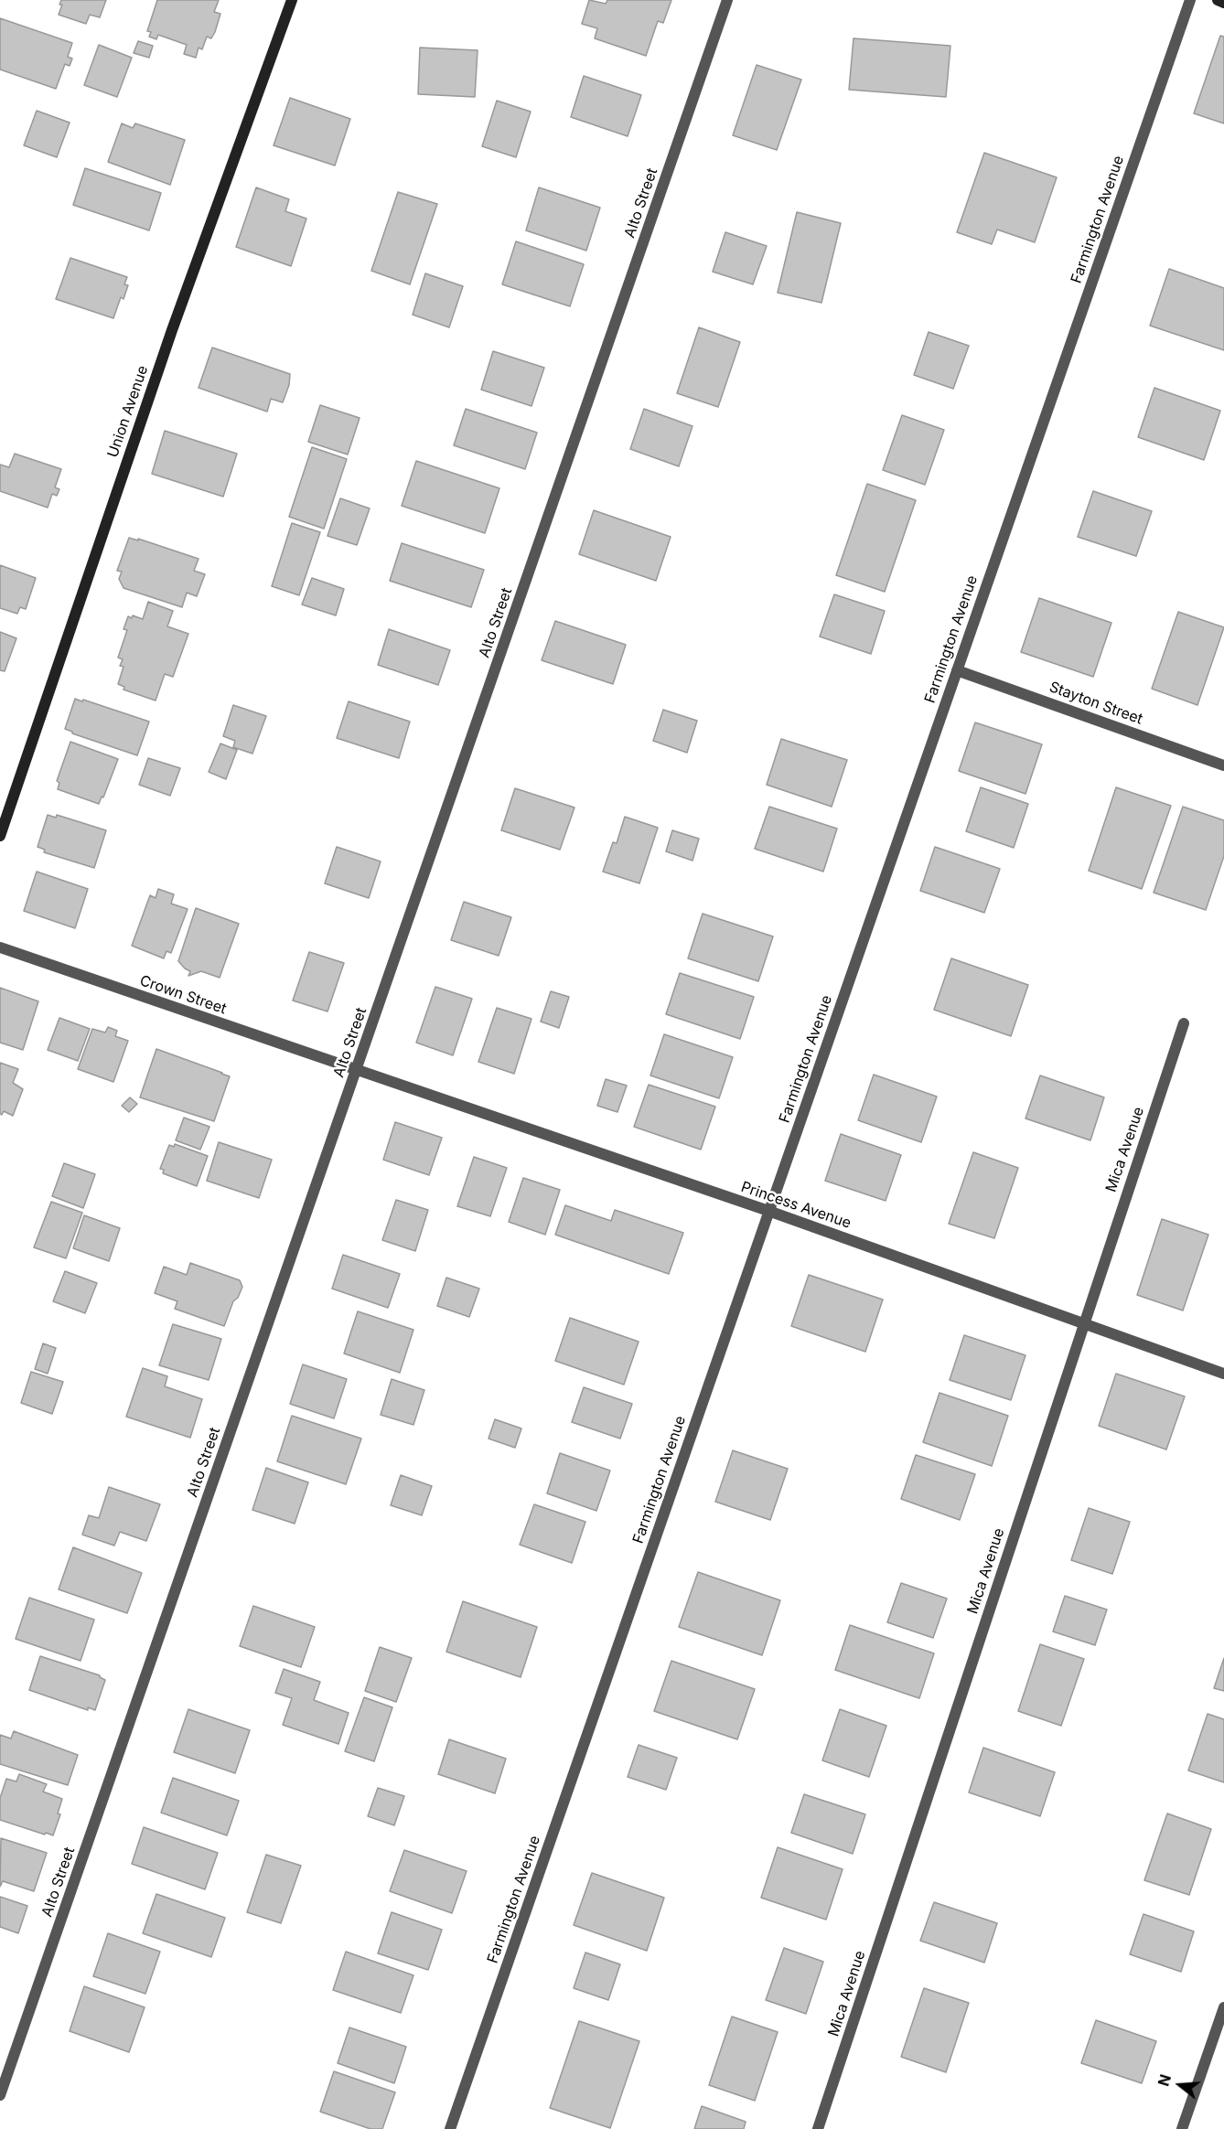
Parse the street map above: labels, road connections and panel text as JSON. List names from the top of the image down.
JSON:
{
  "streets": {
    "main road": ["Union Avenue"],
    "street": [
      "Alto Street",
      "Farmington Avenue",
      "Stayton Street",
      "Crown Street",
      "Mica Avenue",
      "Princess Avenue"
    ]
  },
  "crossings": [
    ["Alto Street", "Crown Street"],
    ["Alto Street", "Princess Avenue"],
    ["Farmington Avenue", "Stayton Street"],
    ["Farmington Avenue", "Princess Avenue"],
    ["Crown Street", "Princess Avenue"],
    ["Mica Avenue", "Princess Avenue"]
  ],
  "north": "left"
}
